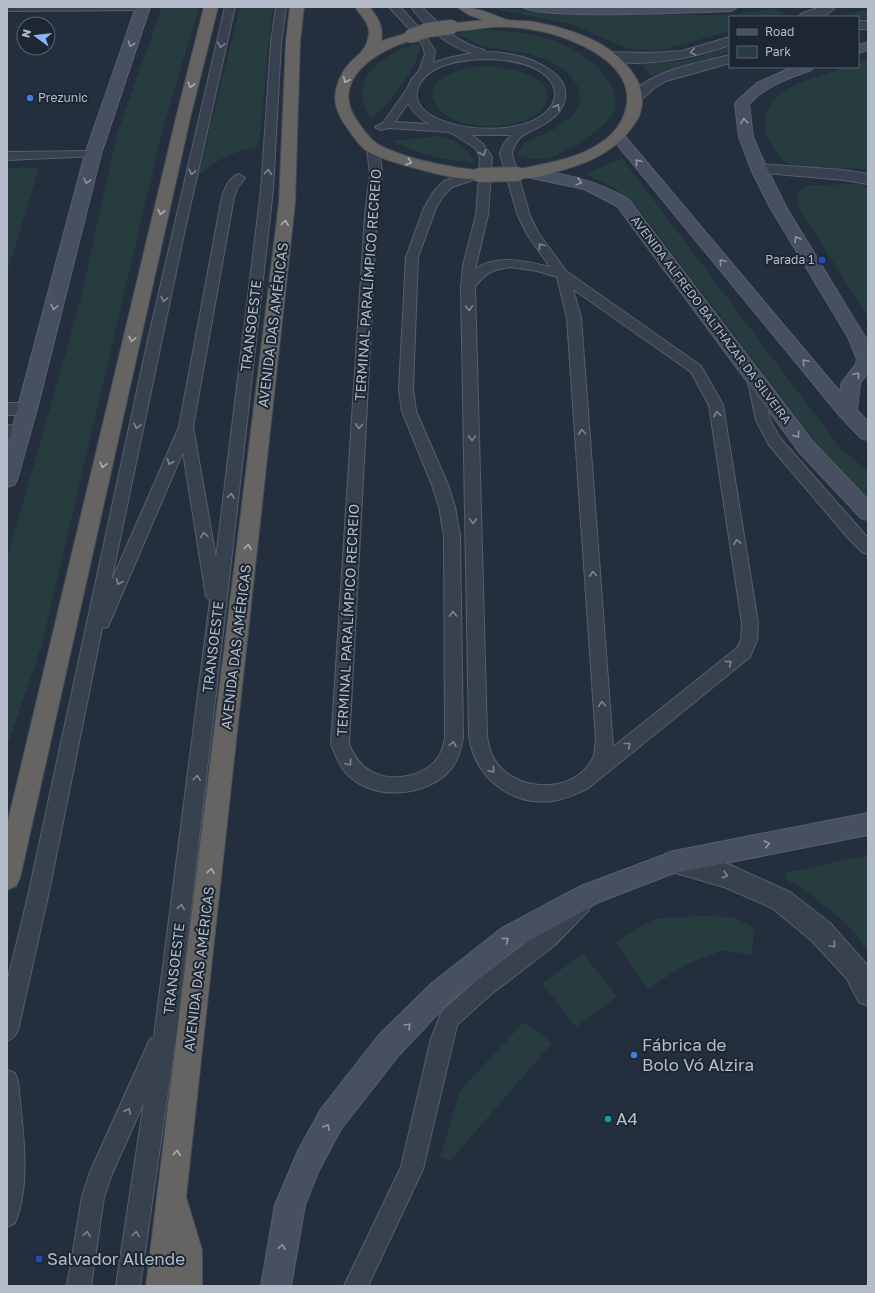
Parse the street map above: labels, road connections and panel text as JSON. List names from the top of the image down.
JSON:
{
  "streets": {
    "highway": ["AVENIDA DAS AMÉRICAS"],
    "main road": ["AVENIDA ALFREDO BALTHAZAR DA SILVEIRA"],
    "lane": ["TERMINAL PARALÍMPICO RECREIO", "TRANSOESTE"]
  },
  "places": {
    "other": ["Prezunic", "Fábrica de Bolo Vó Alzira", "A4"],
    "transit": ["Parada 1", "Salvador Allende"]
  },
  "legend": ["Road", "Park"],
  "north": "left"
}
